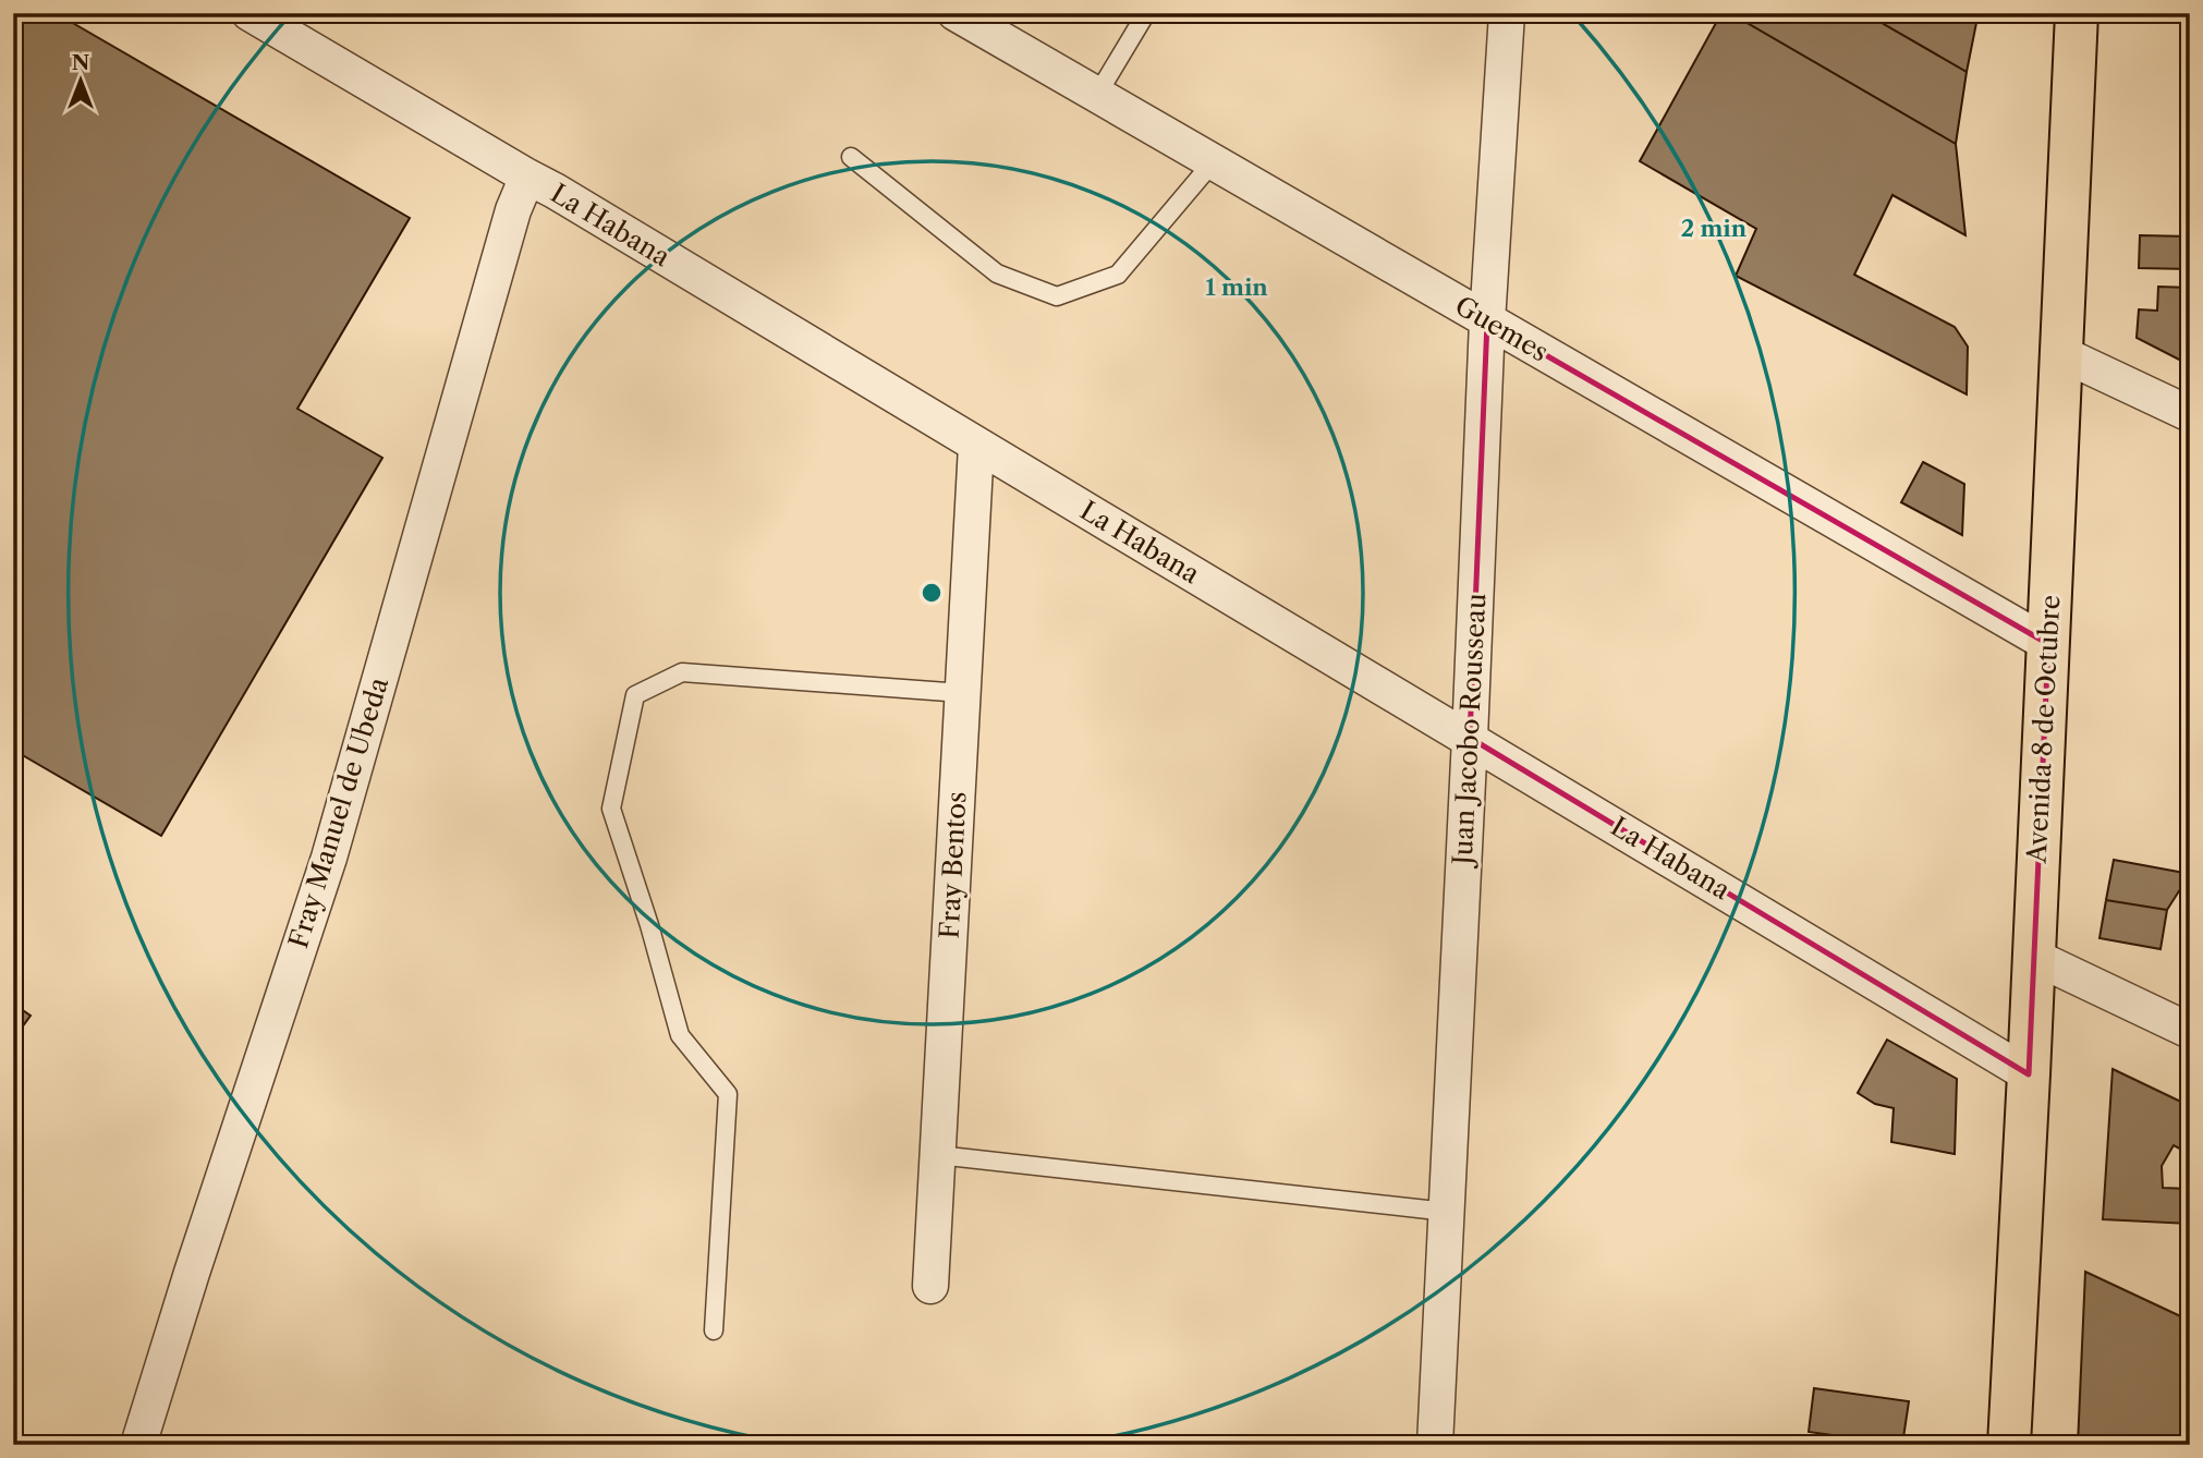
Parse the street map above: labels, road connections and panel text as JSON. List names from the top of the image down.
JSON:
{
  "streets": {
    "main road": ["Avenida 8 de Octubre"],
    "street": [
      "La Habana",
      "Guemes",
      "Juan Jacobo Rousseau",
      "Fray Manuel de Ubeda",
      "Fray Bentos"
    ]
  },
  "crossings": [
    ["La Habana", "Juan Jacobo Rousseau"],
    ["La Habana", "Avenida 8 de Octubre"],
    ["La Habana", "Fray Manuel de Ubeda"],
    ["La Habana", "Fray Bentos"],
    ["Guemes", "Juan Jacobo Rousseau"],
    ["Guemes", "Avenida 8 de Octubre"]
  ],
  "north": "top",
  "rings": ["2 min", "1 min"]
}
